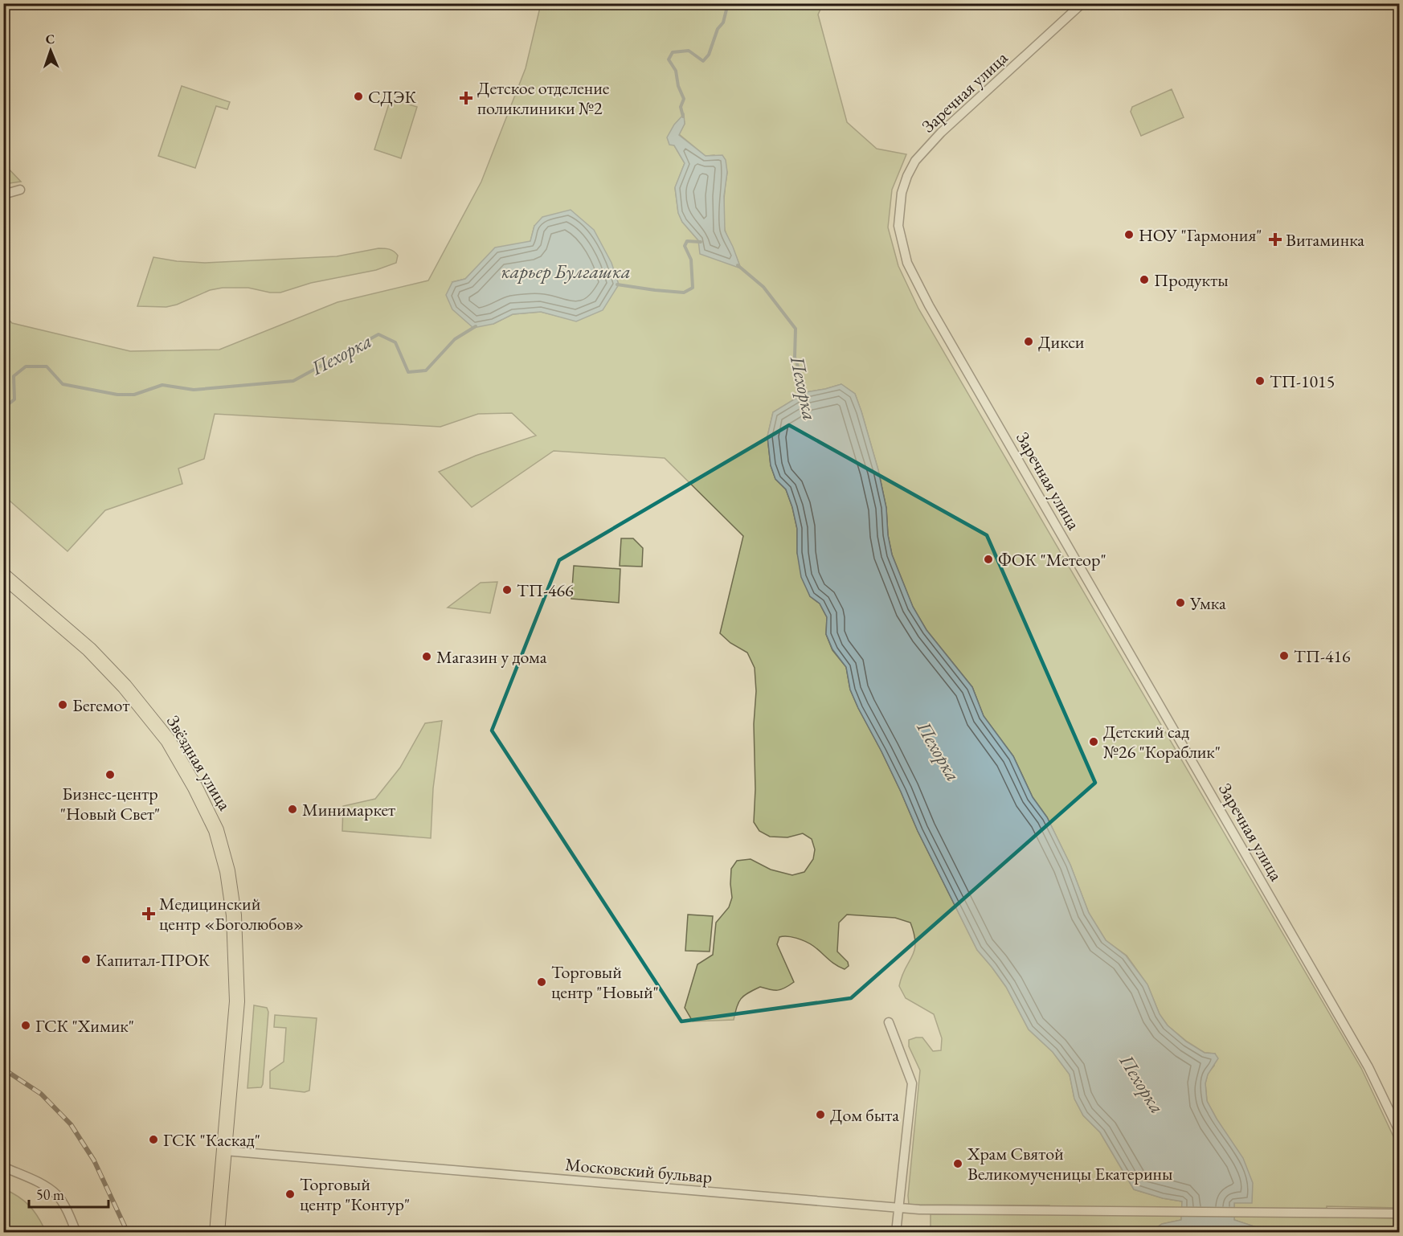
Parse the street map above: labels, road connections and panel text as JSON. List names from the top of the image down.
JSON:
{
  "streets": {
    "main road": ["Звёздная улица"],
    "street": ["Заречная улица", "Московский бульвар"]
  },
  "crossings": [
    ["Звёздная улица", "Московский бульвар"]
  ],
  "water": ["карьер Булгашка", "Пехорка"],
  "places": {
    "other": [
      "СДЭК",
      "НОУ \"Гармония\"",
      "Продукты",
      "Дикси",
      "ТП-1015",
      "ФОК \"Метеор\"",
      "ТП-466",
      "Умка",
      "ТП-416",
      "Магазин у дома",
      "Бегемот",
      "Детский сад №26 \"Кораблик\"",
      "Бизнес-центр \"Новый Свет\"",
      "Минимаркет",
      "Капитал-ПРОК",
      "Торговый центр \"Новый\"",
      "ГСК \"Химик\"",
      "Дом быта",
      "ГСК \"Каскад\"",
      "Храм Святой Великомученицы Екатерины",
      "Торговый центр \"Контур\""
    ],
    "health": ["Детское отделение поликлиники №2", "Витаминка", "Медицинский центр «Боголюбов»"]
  },
  "scale_bar": "50 m",
  "north": "top"
}
